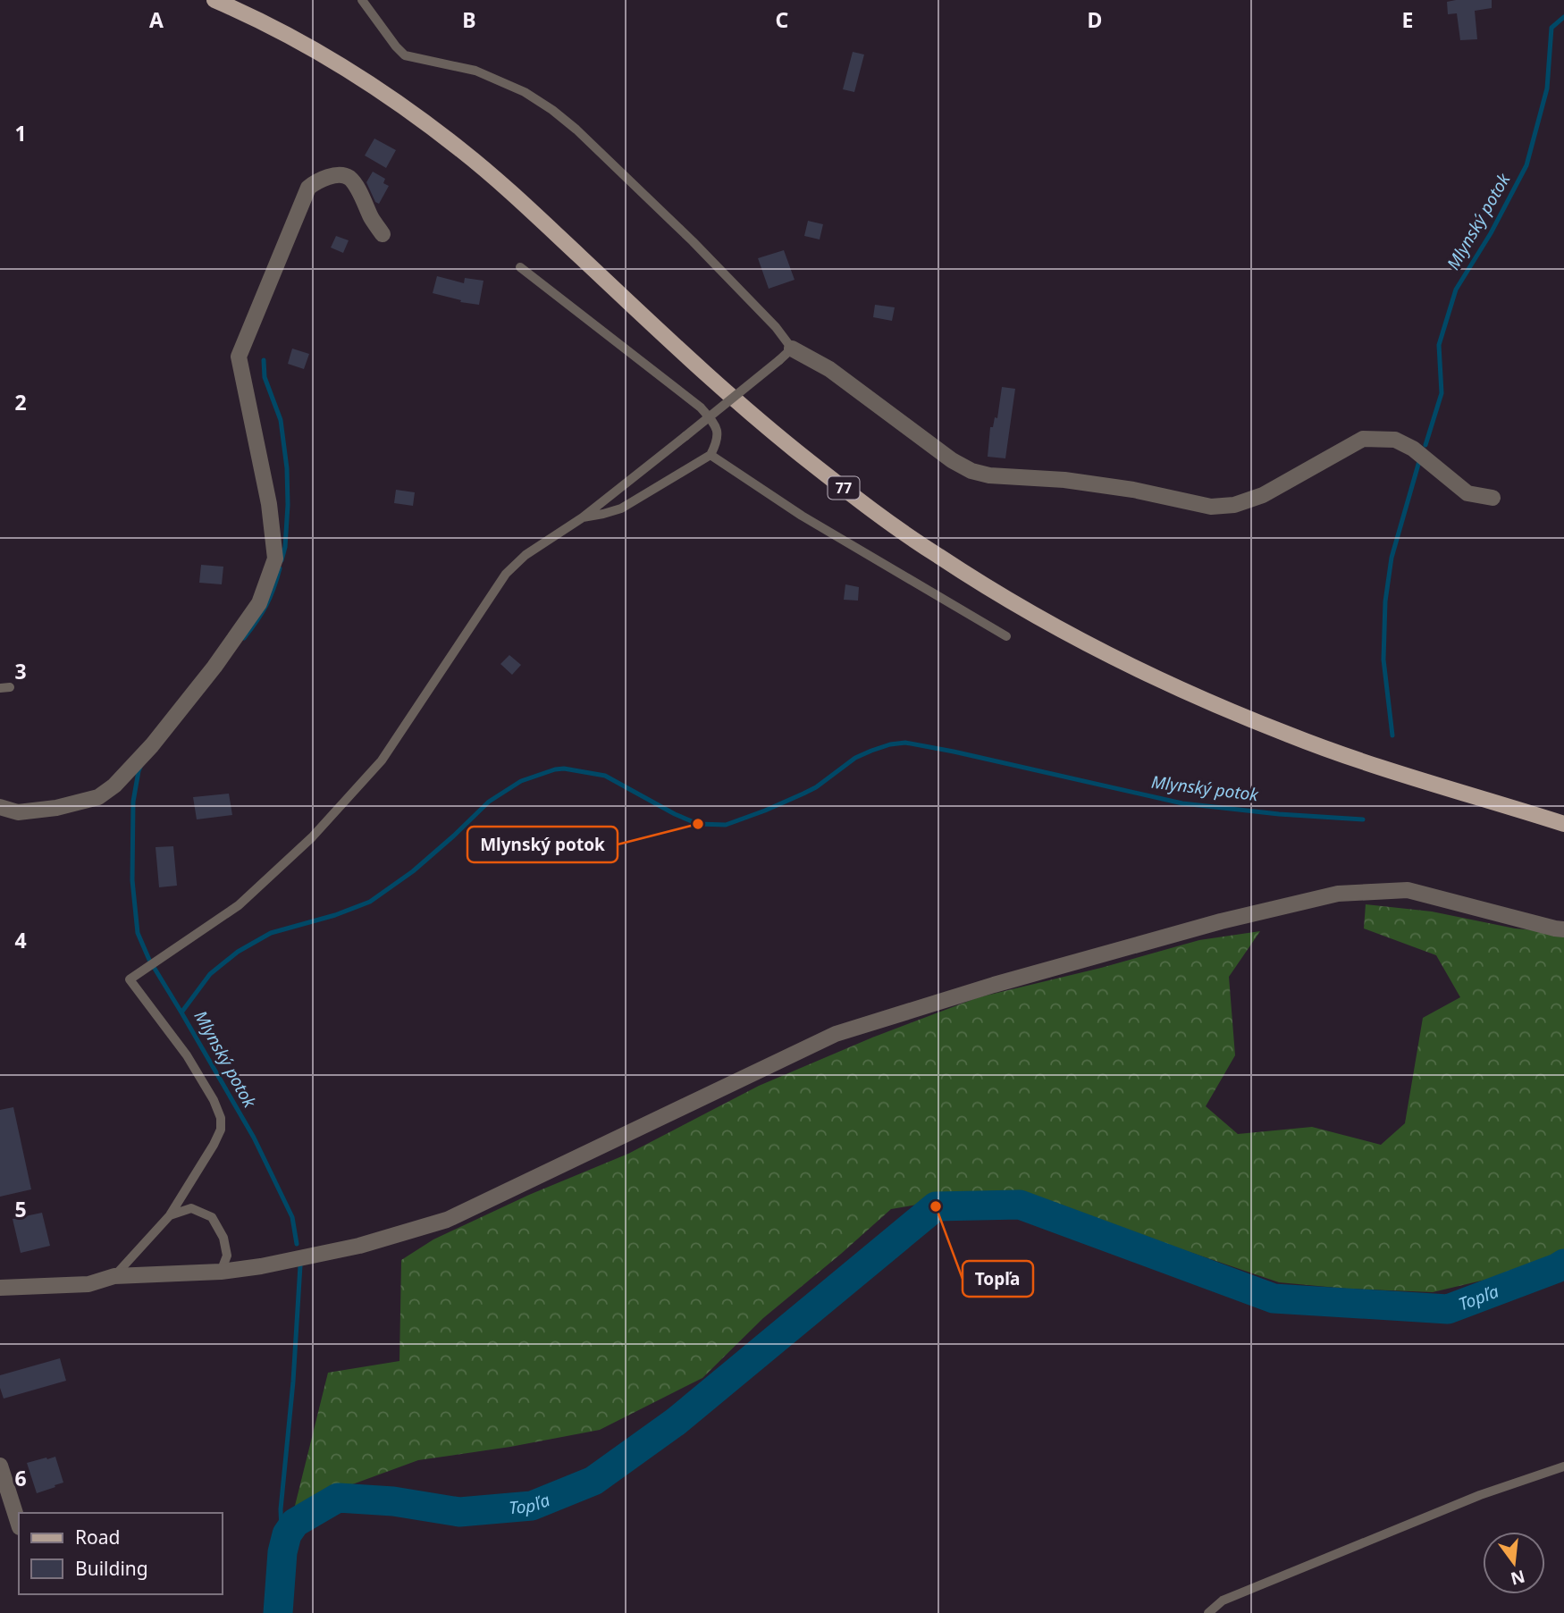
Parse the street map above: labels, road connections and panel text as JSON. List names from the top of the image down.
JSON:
{
  "streets": {
    "main road": ["77"]
  },
  "water": ["Mlynský potok", "Topľa"],
  "places": ["Mlynský potok", "Topľa"],
  "legend": ["Road", "Building"],
  "north": "bottom",
  "grid": {
    "columns": [
      "A",
      "B",
      "C",
      "D",
      "E"
    ],
    "rows": [
      "1",
      "2",
      "3",
      "4",
      "5",
      "6"
    ]
  }
}
